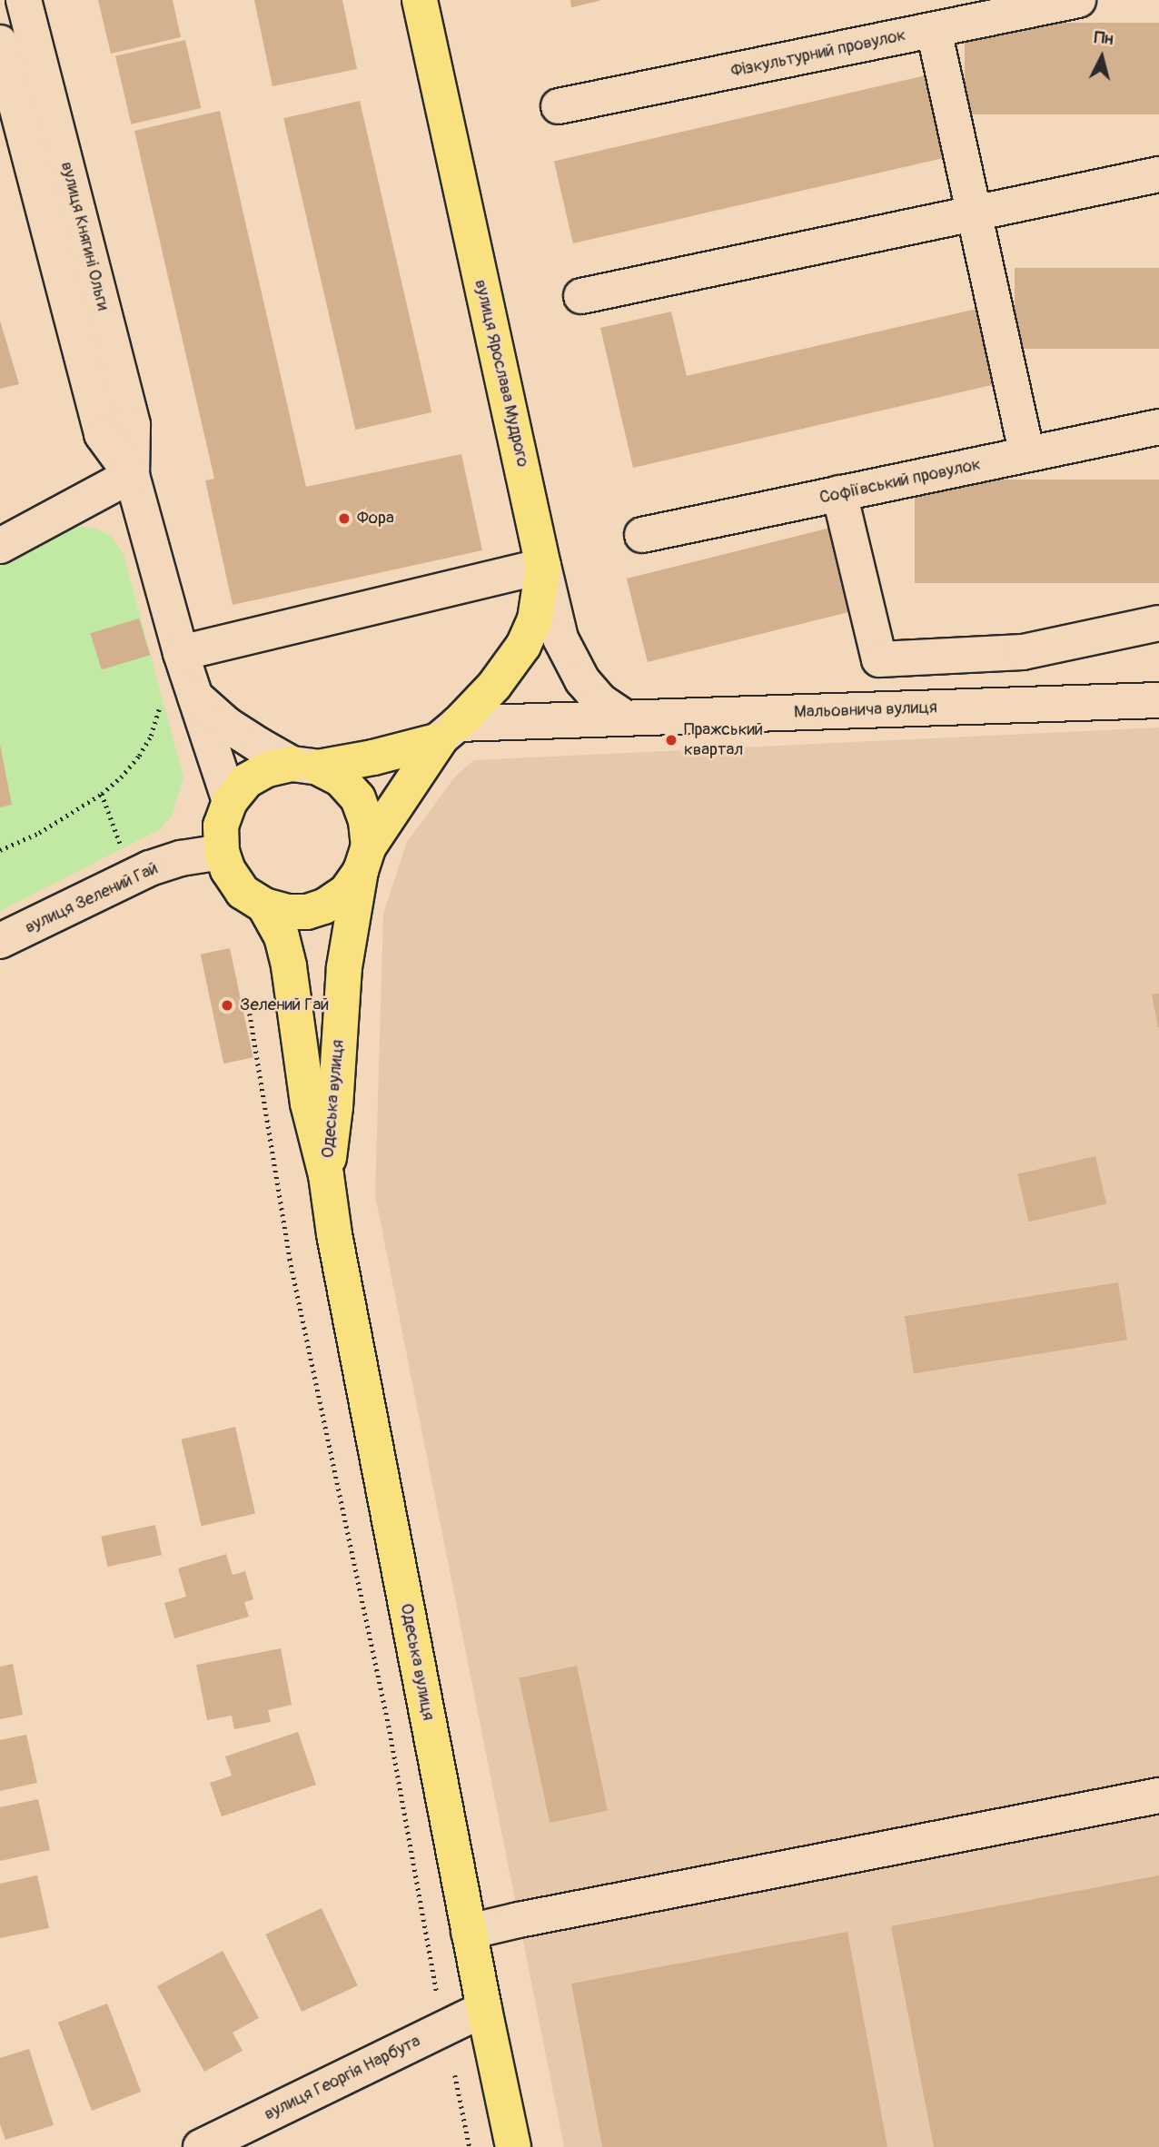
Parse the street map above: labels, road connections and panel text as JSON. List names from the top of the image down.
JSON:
{
  "streets": {
    "main road": ["вулиця Ярослава Мудрого", "Одеська вулиця"],
    "street": [
      "Фізкультурний провулок",
      "вулиця Княгині Ольги",
      "Софіївський провулок",
      "Мальовнича вулиця",
      "вулиця Зелений Гай",
      "вулиця Георгія Нарбута"
    ]
  },
  "crossings": [
    ["вулиця Княгині Ольги", "вулиця Ярослава Мудрого"],
    ["вулиця Княгині Ольги", "вулиця Зелений Гай"],
    ["вулиця Княгині Ольги", "Одеська вулиця"],
    ["вулиця Ярослава Мудрого", "Мальовнича вулиця"],
    ["вулиця Ярослава Мудрого", "вулиця Зелений Гай"],
    ["вулиця Ярослава Мудрого", "Одеська вулиця"],
    ["вулиця Зелений Гай", "Одеська вулиця"],
    ["Одеська вулиця", "вулиця Георгія Нарбута"]
  ],
  "places": ["Фора", "Пражський квартал", "Зелений Гай"],
  "north": "top"
}
